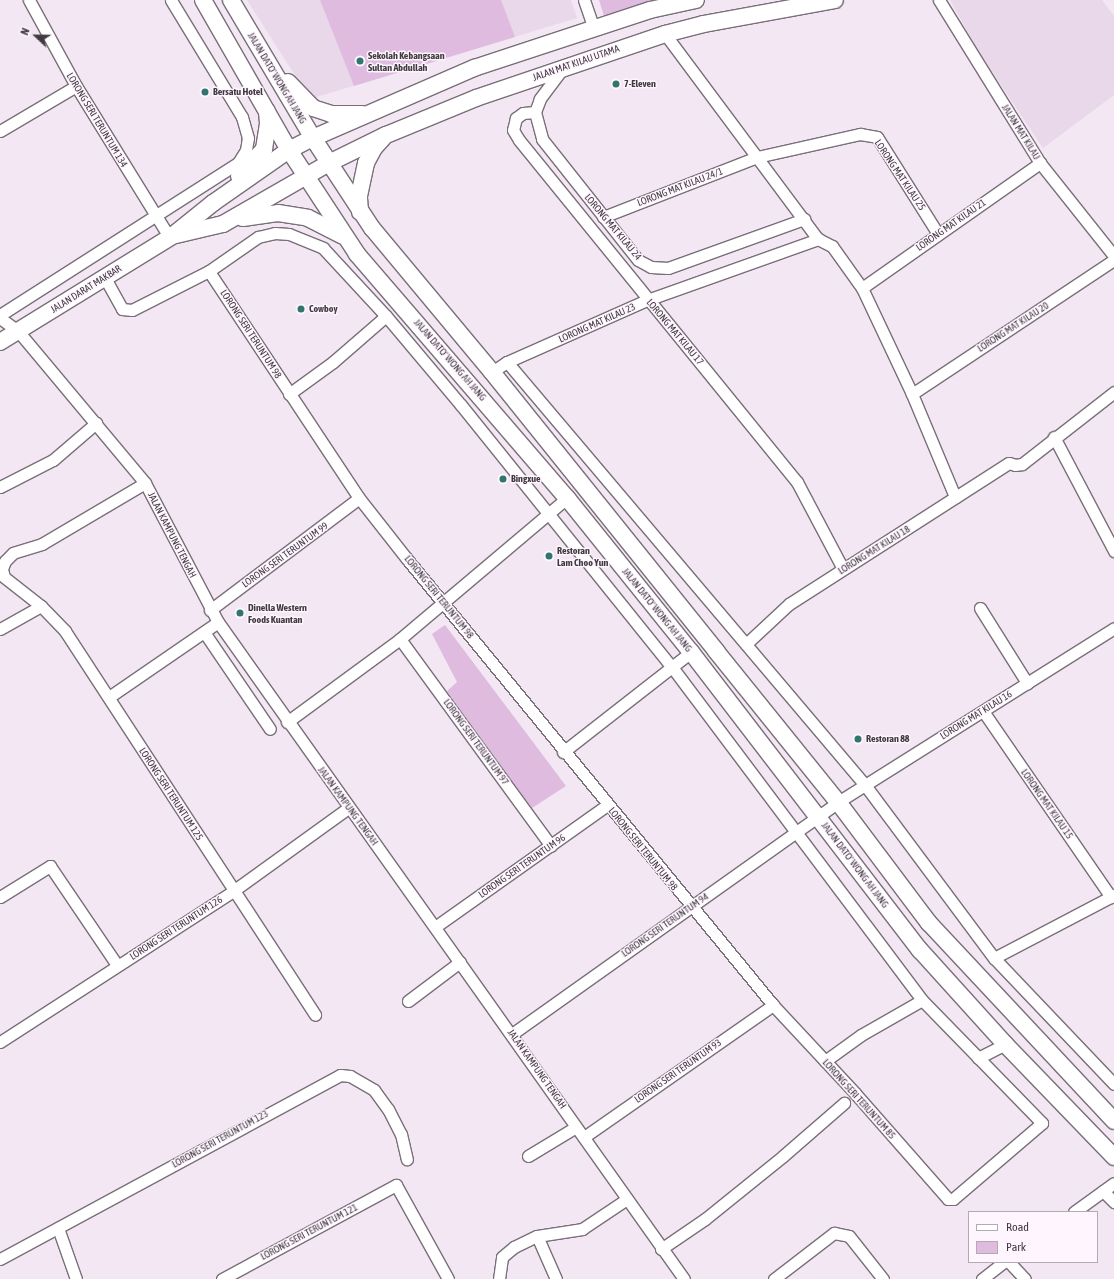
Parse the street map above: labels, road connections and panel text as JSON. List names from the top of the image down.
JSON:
{
  "streets": {
    "main road": ["JALAN MAT KILAU UTAMA", "JALAN DATO' WONG AH JANG", "JALAN DARAT MAKBAR"],
    "street": [
      "LORONG SERI TERUNTUM 134",
      "JALAN MAT KILAU",
      "LORONG MAT KILAU 25",
      "LORONG MAT KILAU 24/1",
      "LORONG MAT KILAU 21",
      "LORONG MAT KILAU 24",
      "LORONG MAT KILAU 23",
      "LORONG MAT KILAU 20",
      "LORONG MAT KILAU 17",
      "LORONG SERI TERUNTUM 98",
      "JALAN KAMPUNG TENGAH",
      "LORONG MAT KILAU 18",
      "LORONG SERI TERUNTUM 99",
      "LORONG MAT KILAU 16",
      "LORONG SERI TERUNTUM 97",
      "LORONG SERI TERUNTUM 125",
      "LORONG MAT KILAU 15",
      "LORONG SERI TERUNTUM 96",
      "LORONG SERI TERUNTUM 94",
      "LORONG SERI TERUNTUM 126",
      "LORONG SERI TERUNTUM 93",
      "LORONG SERI TERUNTUM 85",
      "LORONG SERI TERUNTUM 123",
      "LORONG SERI TERUNTUM 121"
    ]
  },
  "crossings": [
    ["JALAN MAT KILAU UTAMA", "JALAN DATO' WONG AH JANG"],
    ["JALAN MAT KILAU UTAMA", "JALAN DARAT MAKBAR"],
    ["JALAN DATO' WONG AH JANG", "JALAN DARAT MAKBAR"],
    ["JALAN DATO' WONG AH JANG", "LORONG MAT KILAU 23"],
    ["JALAN DATO' WONG AH JANG", "LORONG MAT KILAU 16"],
    ["JALAN DATO' WONG AH JANG", "LORONG SERI TERUNTUM 94"],
    ["LORONG SERI TERUNTUM 134", "JALAN DARAT MAKBAR"],
    ["JALAN MAT KILAU", "LORONG MAT KILAU 21"],
    ["LORONG MAT KILAU 25", "LORONG MAT KILAU 24/1"],
    ["LORONG MAT KILAU 25", "LORONG MAT KILAU 21"],
    ["LORONG MAT KILAU 24/1", "LORONG MAT KILAU 24"],
    ["LORONG MAT KILAU 24", "LORONG MAT KILAU 17"],
    ["JALAN DARAT MAKBAR", "JALAN KAMPUNG TENGAH"],
    ["LORONG MAT KILAU 23", "LORONG MAT KILAU 17"],
    ["LORONG MAT KILAU 17", "LORONG MAT KILAU 18"],
    ["LORONG SERI TERUNTUM 98", "LORONG SERI TERUNTUM 99"],
    ["LORONG SERI TERUNTUM 98", "LORONG SERI TERUNTUM 96"],
    ["LORONG SERI TERUNTUM 98", "LORONG SERI TERUNTUM 94"],
    ["LORONG SERI TERUNTUM 98", "LORONG SERI TERUNTUM 85"],
    ["JALAN KAMPUNG TENGAH", "LORONG SERI TERUNTUM 99"],
    ["JALAN KAMPUNG TENGAH", "LORONG SERI TERUNTUM 96"],
    ["JALAN KAMPUNG TENGAH", "LORONG SERI TERUNTUM 94"],
    ["JALAN KAMPUNG TENGAH", "LORONG SERI TERUNTUM 126"],
    ["JALAN KAMPUNG TENGAH", "LORONG SERI TERUNTUM 93"],
    ["LORONG MAT KILAU 16", "LORONG MAT KILAU 15"],
    ["LORONG MAT KILAU 16", "LORONG SERI TERUNTUM 94"],
    ["LORONG SERI TERUNTUM 97", "LORONG SERI TERUNTUM 96"],
    ["LORONG SERI TERUNTUM 125", "LORONG SERI TERUNTUM 126"],
    ["LORONG SERI TERUNTUM 94", "LORONG SERI TERUNTUM 85"],
    ["LORONG SERI TERUNTUM 93", "LORONG SERI TERUNTUM 85"]
  ],
  "places": [
    "Sekolah Kebangsaan Sultan Abdullah",
    "7-Eleven",
    "Bersatu Hotel",
    "Cowboy",
    "Bingxue",
    "Restoran Lam Choo Yun",
    "Dinella Western Foods Kuantan",
    "Restoran 88"
  ],
  "legend": ["Road", "Park"],
  "north": "left"
}
